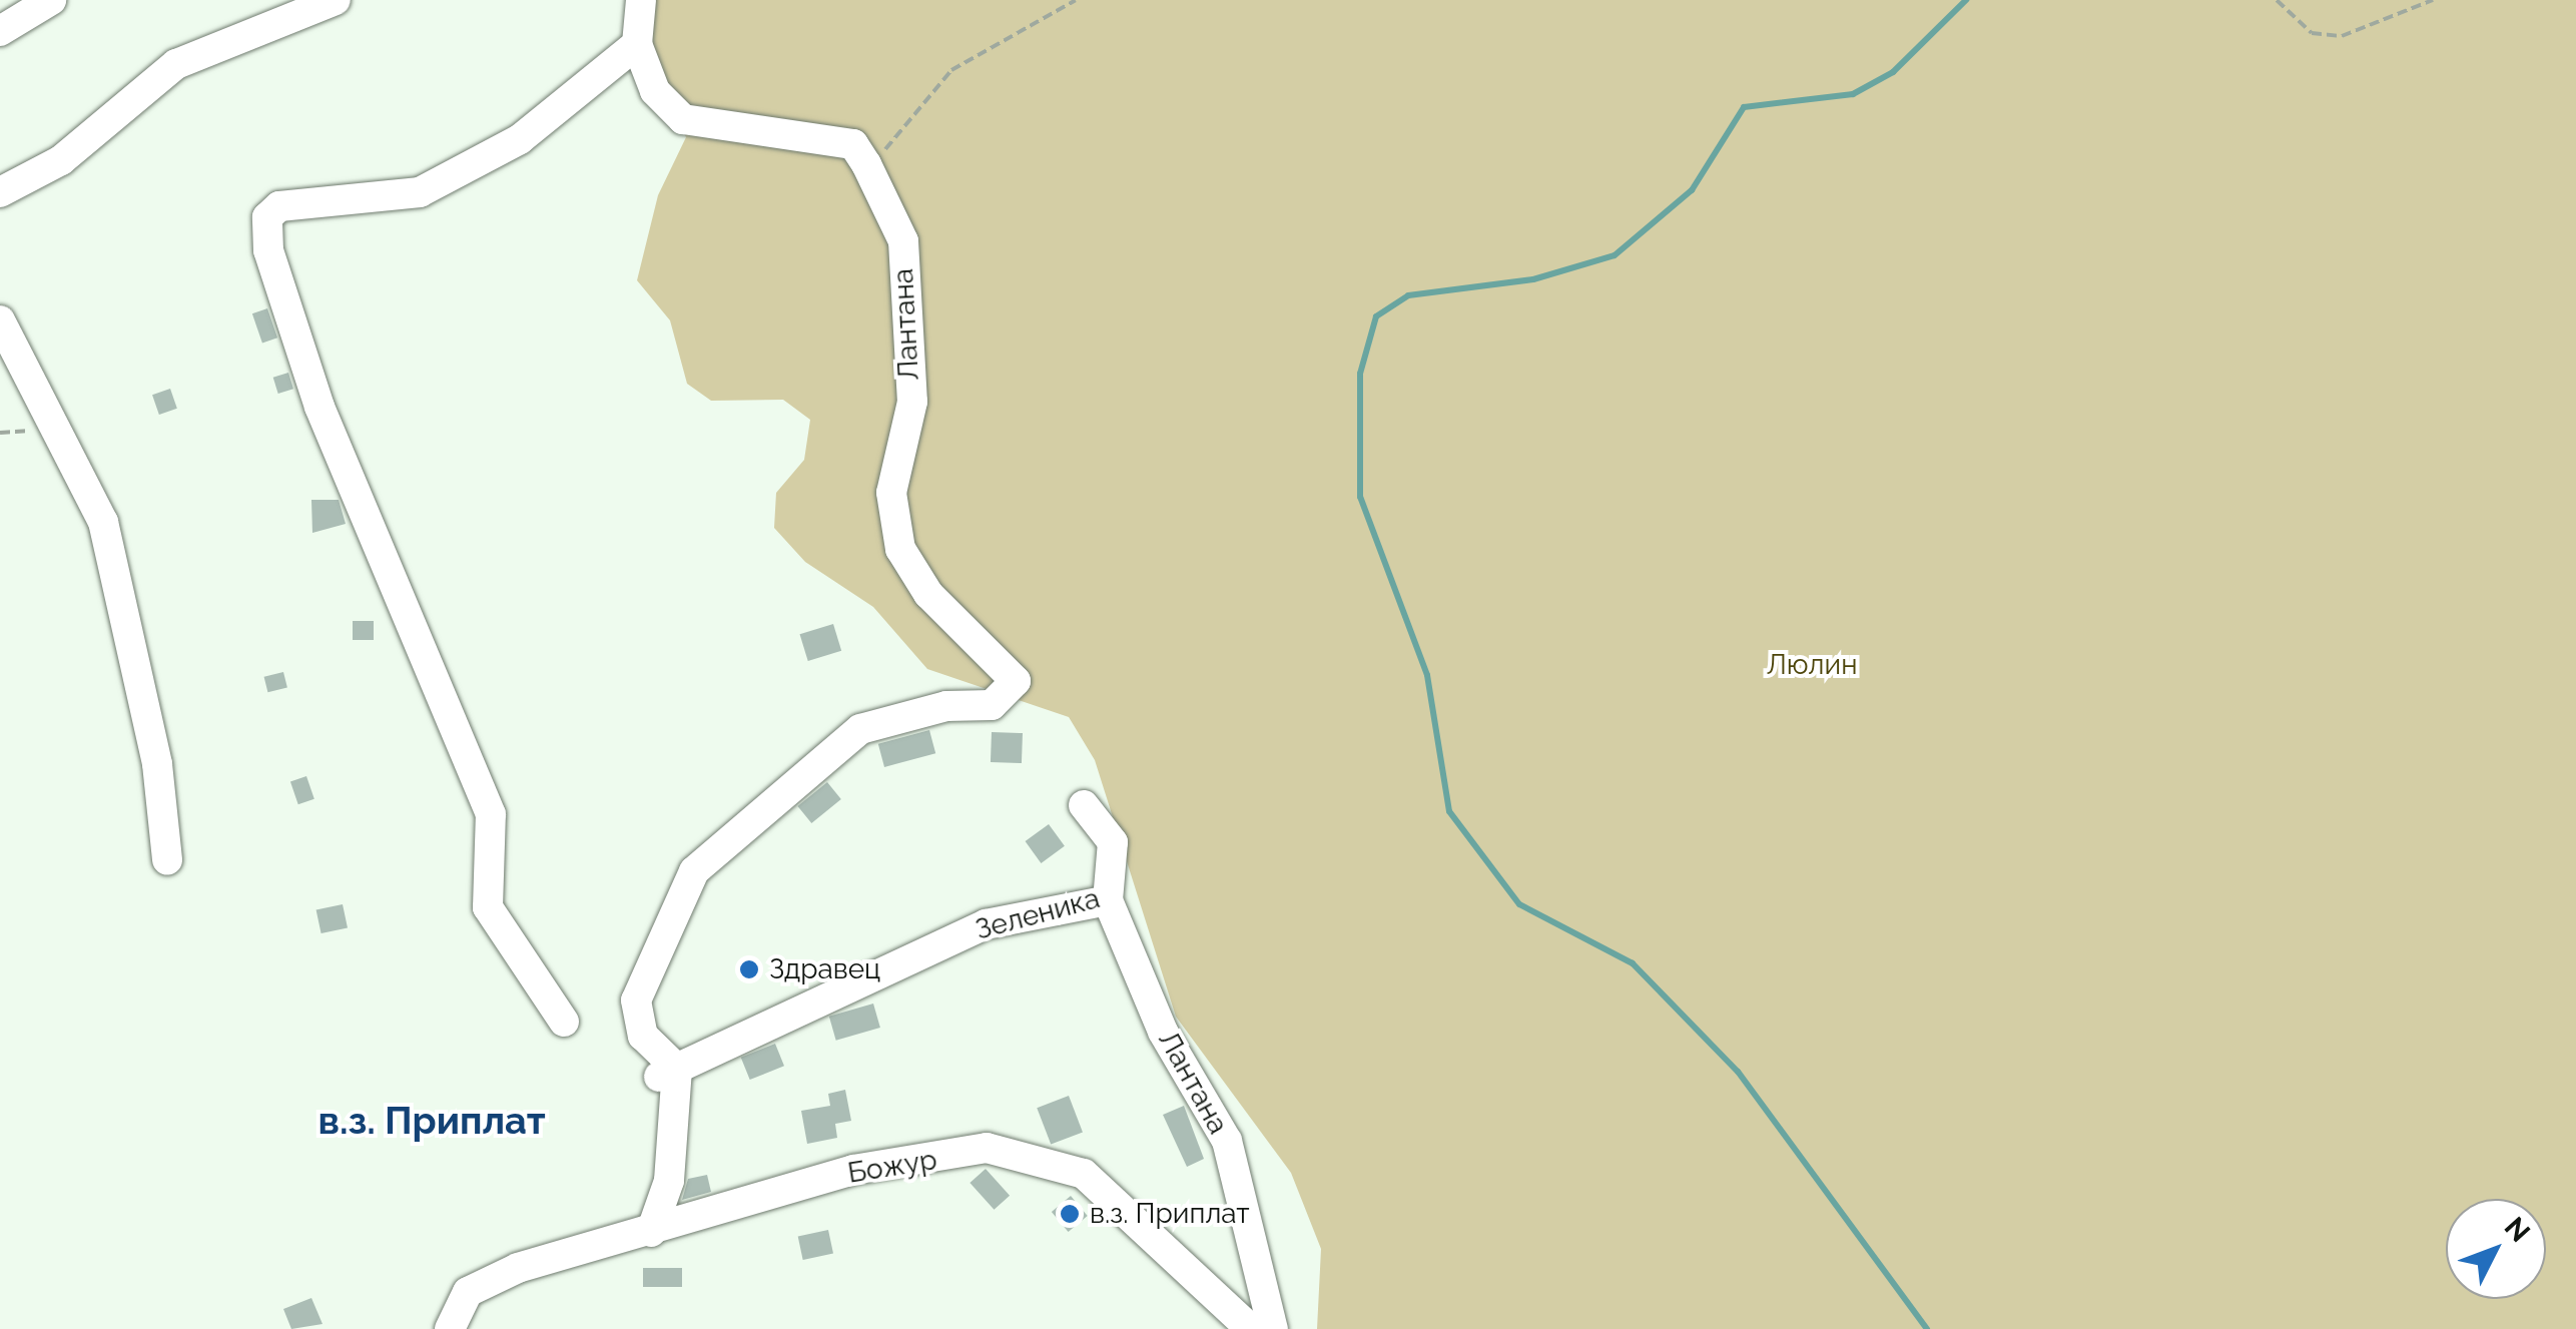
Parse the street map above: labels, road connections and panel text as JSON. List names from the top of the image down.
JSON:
{
  "streets": {
    "street": ["Лантана", "Зеленика", "Божур"]
  },
  "crossings": [
    ["Лантана", "Зеленика"]
  ],
  "districts": ["в.з. Приплат"],
  "parks": ["Люлин"],
  "places": ["Здравец", "в.з. Приплат"],
  "north": "top right"
}
